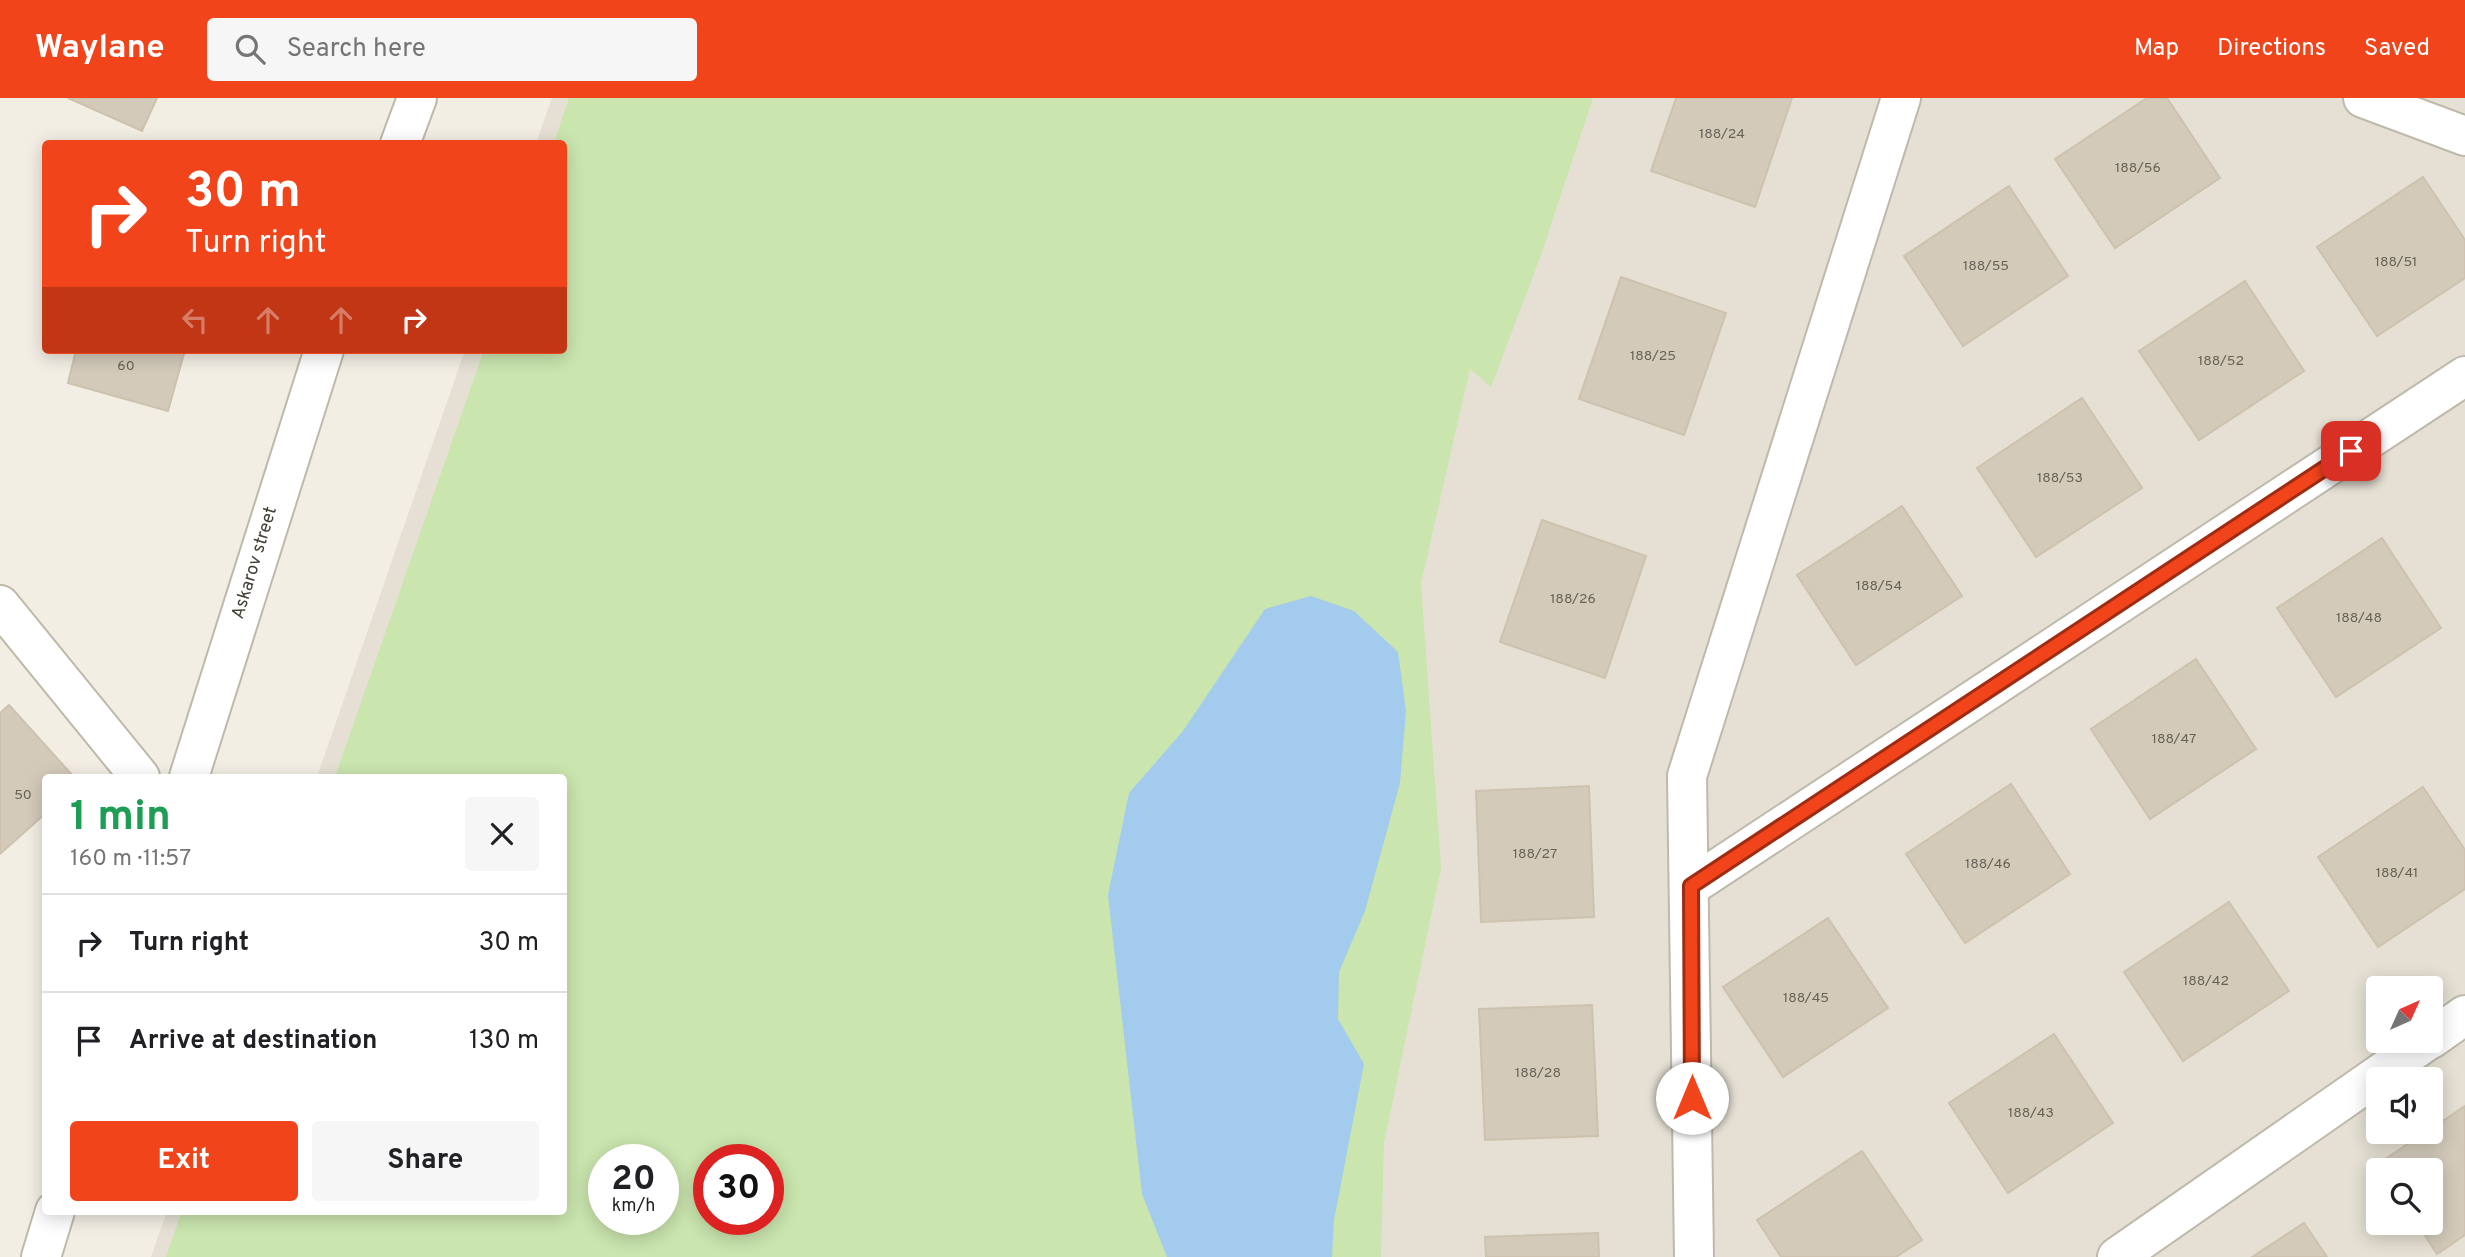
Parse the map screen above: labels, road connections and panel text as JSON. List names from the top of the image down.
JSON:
{
  "streets": {
    "street": ["Askarov street"]
  },
  "house_numbers": [
    "188/24",
    "188/56",
    "188/51",
    "188/55",
    "188/25",
    "188/52",
    "60",
    "188/53",
    "188/54",
    "188/26",
    "188/48",
    "188/47",
    "50",
    "188/27",
    "188/46",
    "188/41",
    "188/42",
    "188/45",
    "188/28",
    "188/43"
  ],
  "north": "top right",
  "page": {
    "header": "Waylane",
    "search": "Search here",
    "nav": ["Map", "Directions", "Saved"],
    "turn": ["30 m", "Turn right"],
    "heading": ["1 min", "160 m · 11:57"],
    "list": [
      {
        "name": "Turn right",
        "value": "30 m"
      },
      {
        "name": "Arrive at destination",
        "value": "130 m"
      }
    ],
    "buttons": ["Exit", "Share"],
    "speed": "20 km/h",
    "limit": "30"
  }
}
